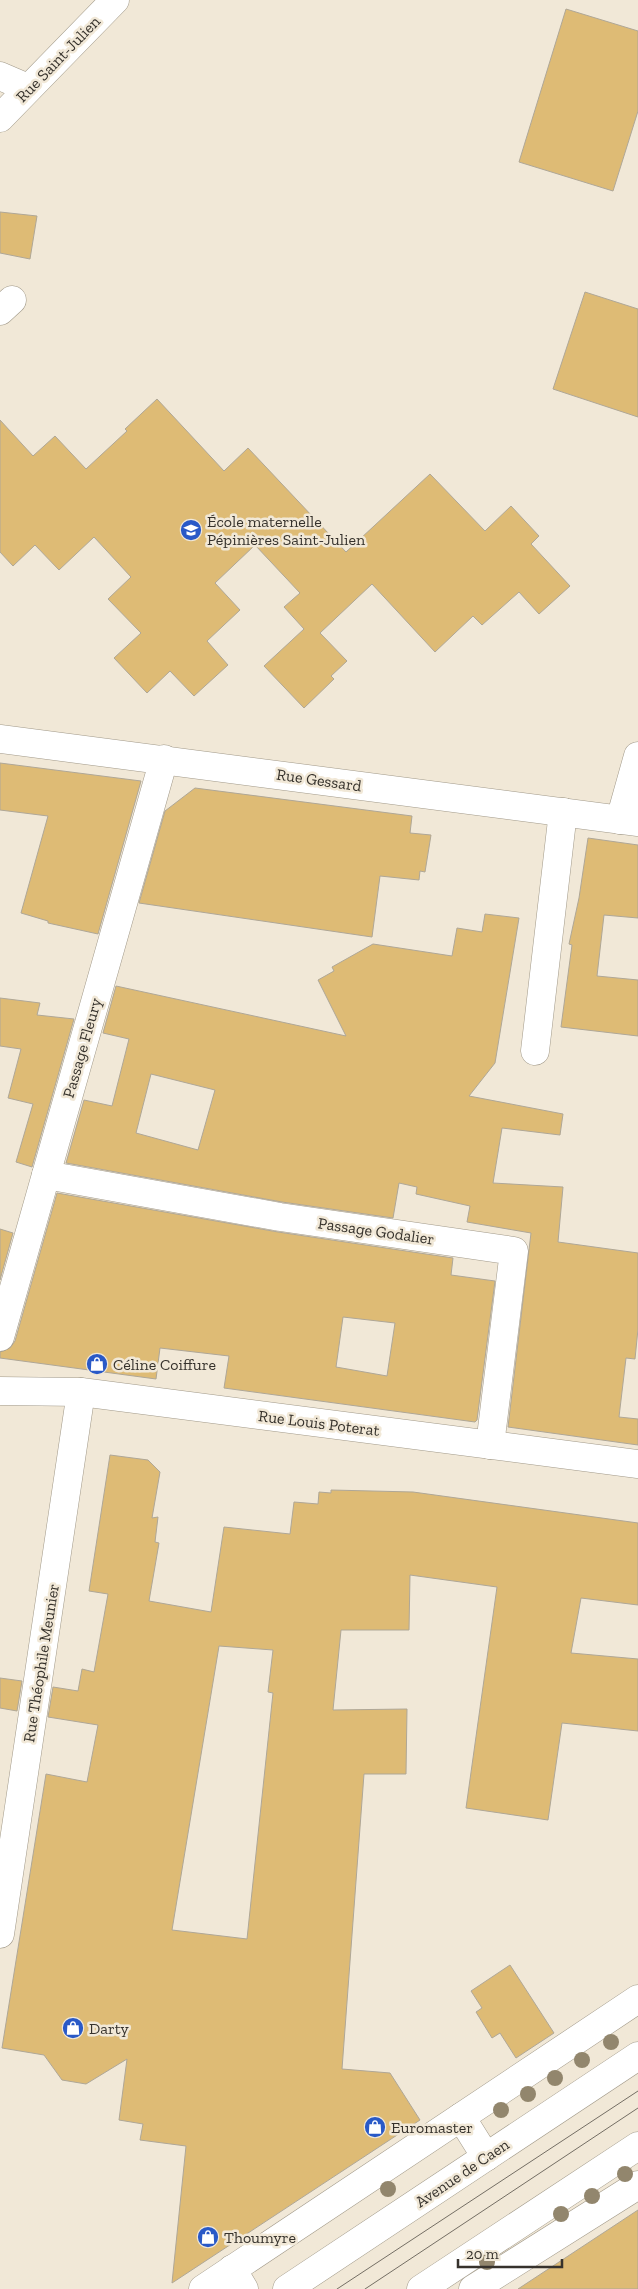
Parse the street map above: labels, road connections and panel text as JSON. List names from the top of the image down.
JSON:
{
  "streets": {
    "street": [
      "Rue Saint-Julien",
      "Rue Gessard",
      "Passage Fleury",
      "Passage Godalier",
      "Rue Louis Poterat",
      "Rue Théophile Meunier",
      "Avenue de Caen"
    ]
  },
  "crossings": [
    ["Rue Gessard", "Passage Fleury"],
    ["Passage Fleury", "Passage Godalier"],
    ["Passage Godalier", "Rue Louis Poterat"],
    ["Rue Louis Poterat", "Rue Théophile Meunier"]
  ],
  "places": {
    "school or university": ["École maternelle Pépinières Saint-Julien"],
    "shop": [
      "Céline Coiffure",
      "Darty",
      "Euromaster",
      "Thoumyre"
    ]
  },
  "scale_bar": "20 m"
}
